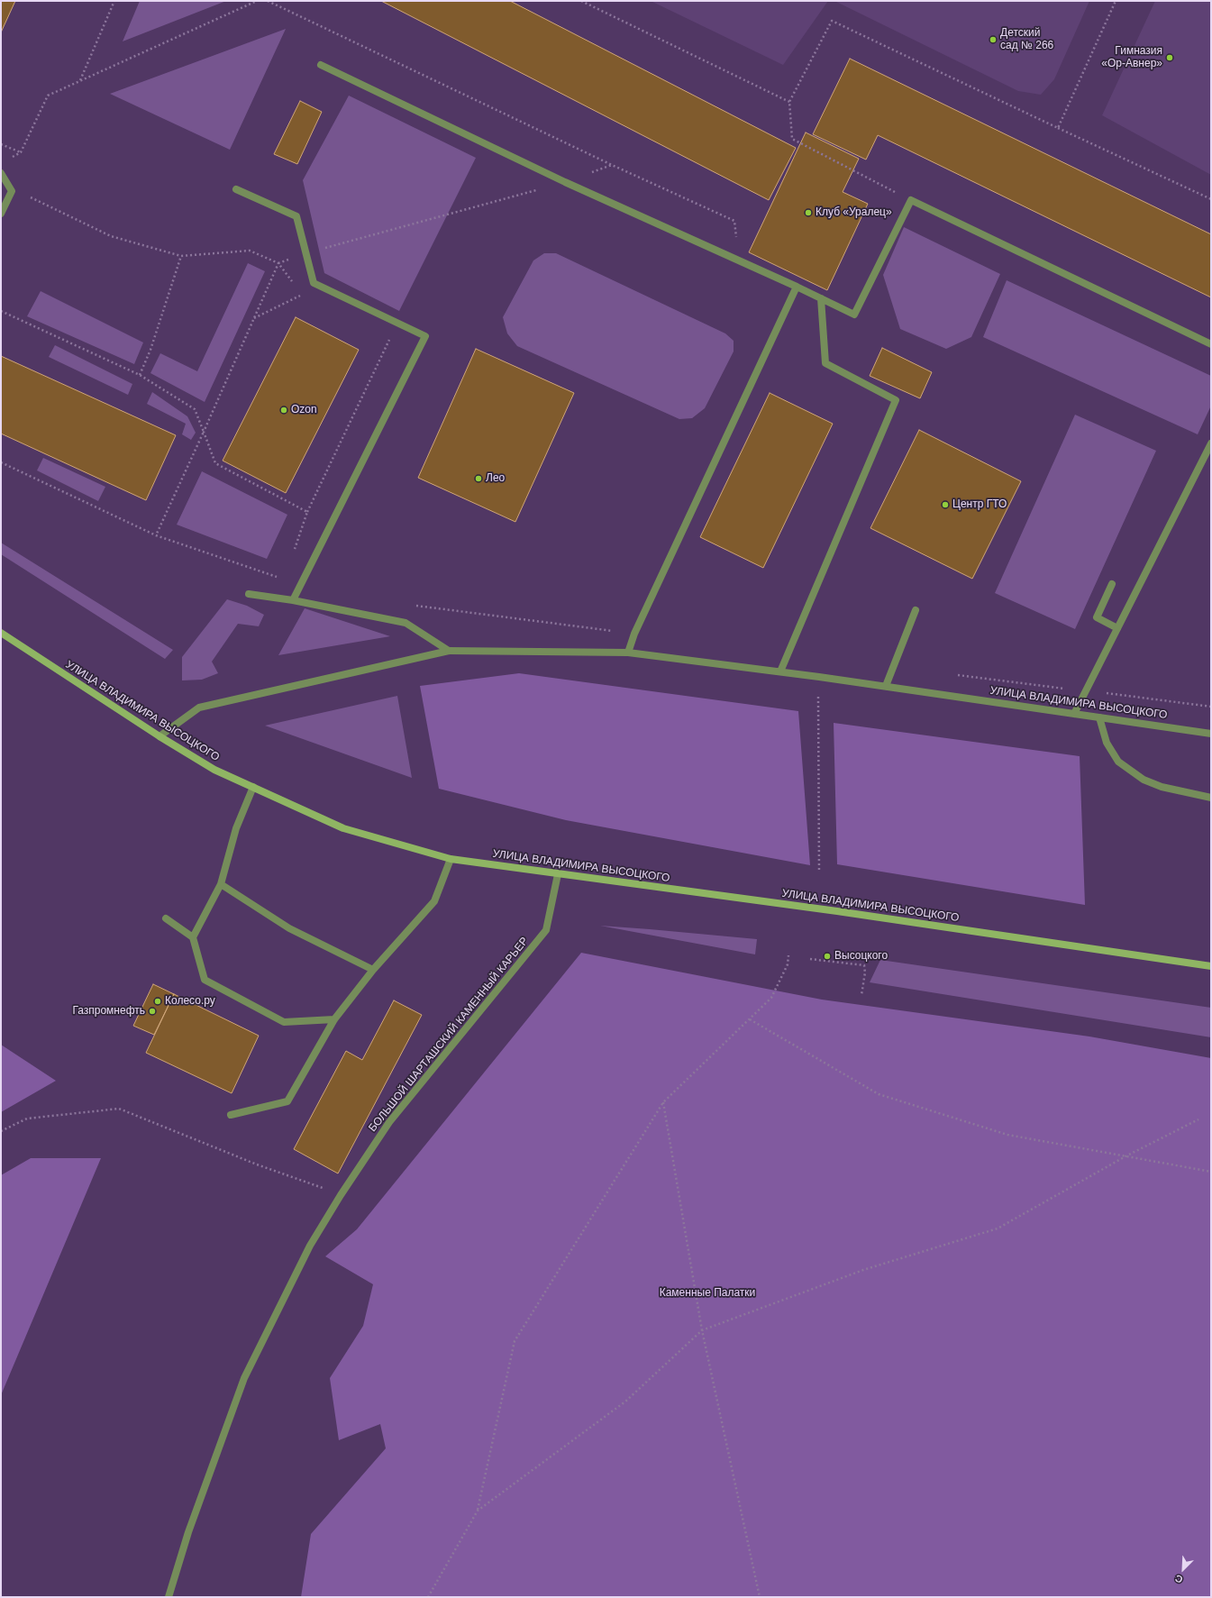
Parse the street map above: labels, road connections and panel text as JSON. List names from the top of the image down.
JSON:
{
  "streets": {
    "main road": ["УЛИЦА ВЛАДИМИРА ВЫСОЦКОГО"],
    "street": ["БОЛЬШОЙ ШАРТАШСКИЙ КАМЕННЫЙ КАРЬЕР"]
  },
  "crossings": [
    ["УЛИЦА ВЛАДИМИРА ВЫСОЦКОГО", "БОЛЬШОЙ ШАРТАШСКИЙ КАМЕННЫЙ КАРЬЕР"]
  ],
  "parks": ["Каменные Палатки"],
  "places": [
    "Детский сад № 266",
    "Гимназия «Ор-Авнер»",
    "Клуб «Уралец»",
    "Ozon",
    "Лео",
    "Центр ГТО",
    "Высоцкого",
    "Колесо.ру",
    "Газпромнефть"
  ],
  "north": "bottom left"
}
